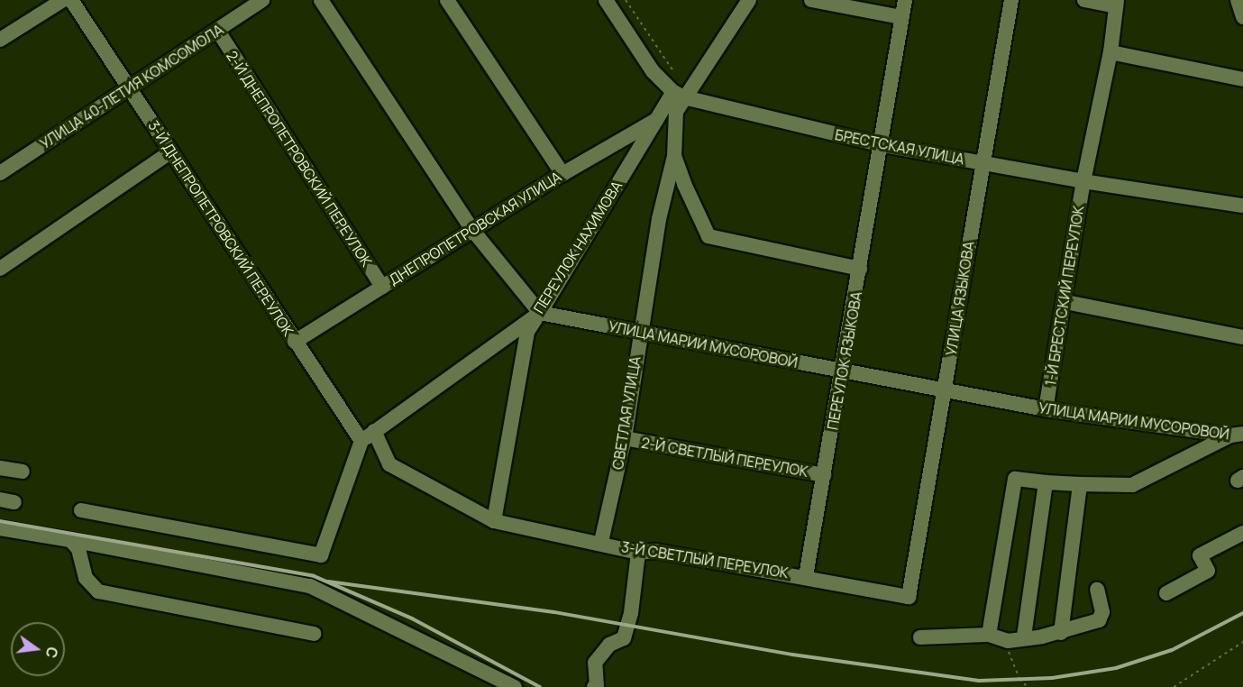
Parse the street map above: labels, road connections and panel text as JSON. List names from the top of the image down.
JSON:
{
  "streets": {
    "street": [
      "УЛИЦА 40-ЛЕТИЯ КОМСОМОЛА",
      "БРЕСТСКАЯ УЛИЦА",
      "2-Й ДНЕПРОПЕТРОВСКИЙ ПЕРЕУЛОК",
      "3-Й ДНЕПРОПЕТРОВСКИЙ ПЕРЕУЛОК",
      "ДНЕПРОПЕТРОВСКАЯ УЛИЦА",
      "ПЕРЕУЛОК НАХИМОВА",
      "1-Й БРЕСТСКИЙ ПЕРЕУЛОК",
      "УЛИЦА ЯЗЫКОВА",
      "УЛИЦА МАРИИ МУСОРОВОЙ",
      "ПЕРЕУЛОК ЯЗЫКОВА",
      "СВЕТЛАЯ УЛИЦА",
      "2-Й СВЕТЛЫЙ ПЕРЕУЛОК",
      "3-Й СВЕТЛЫЙ ПЕРЕУЛОК"
    ]
  },
  "crossings": [
    ["УЛИЦА 40-ЛЕТИЯ КОМСОМОЛА", "2-Й ДНЕПРОПЕТРОВСКИЙ ПЕРЕУЛОК"],
    ["УЛИЦА 40-ЛЕТИЯ КОМСОМОЛА", "3-Й ДНЕПРОПЕТРОВСКИЙ ПЕРЕУЛОК"],
    ["БРЕСТСКАЯ УЛИЦА", "ПЕРЕУЛОК НАХИМОВА"],
    ["БРЕСТСКАЯ УЛИЦА", "1-Й БРЕСТСКИЙ ПЕРЕУЛОК"],
    ["БРЕСТСКАЯ УЛИЦА", "УЛИЦА ЯЗЫКОВА"],
    ["БРЕСТСКАЯ УЛИЦА", "ПЕРЕУЛОК ЯЗЫКОВА"],
    ["2-Й ДНЕПРОПЕТРОВСКИЙ ПЕРЕУЛОК", "ДНЕПРОПЕТРОВСКАЯ УЛИЦА"],
    ["3-Й ДНЕПРОПЕТРОВСКИЙ ПЕРЕУЛОК", "ДНЕПРОПЕТРОВСКАЯ УЛИЦА"],
    ["ДНЕПРОПЕТРОВСКАЯ УЛИЦА", "ПЕРЕУЛОК НАХИМОВА"],
    ["ПЕРЕУЛОК НАХИМОВА", "УЛИЦА МАРИИ МУСОРОВОЙ"],
    ["ПЕРЕУЛОК НАХИМОВА", "3-Й СВЕТЛЫЙ ПЕРЕУЛОК"],
    ["1-Й БРЕСТСКИЙ ПЕРЕУЛОК", "УЛИЦА МАРИИ МУСОРОВОЙ"],
    ["УЛИЦА ЯЗЫКОВА", "УЛИЦА МАРИИ МУСОРОВОЙ"],
    ["УЛИЦА ЯЗЫКОВА", "3-Й СВЕТЛЫЙ ПЕРЕУЛОК"],
    ["УЛИЦА МАРИИ МУСОРОВОЙ", "ПЕРЕУЛОК ЯЗЫКОВА"],
    ["УЛИЦА МАРИИ МУСОРОВОЙ", "СВЕТЛАЯ УЛИЦА"],
    ["ПЕРЕУЛОК ЯЗЫКОВА", "2-Й СВЕТЛЫЙ ПЕРЕУЛОК"],
    ["ПЕРЕУЛОК ЯЗЫКОВА", "3-Й СВЕТЛЫЙ ПЕРЕУЛОК"],
    ["СВЕТЛАЯ УЛИЦА", "2-Й СВЕТЛЫЙ ПЕРЕУЛОК"],
    ["СВЕТЛАЯ УЛИЦА", "3-Й СВЕТЛЫЙ ПЕРЕУЛОК"]
  ],
  "north": "right"
}
